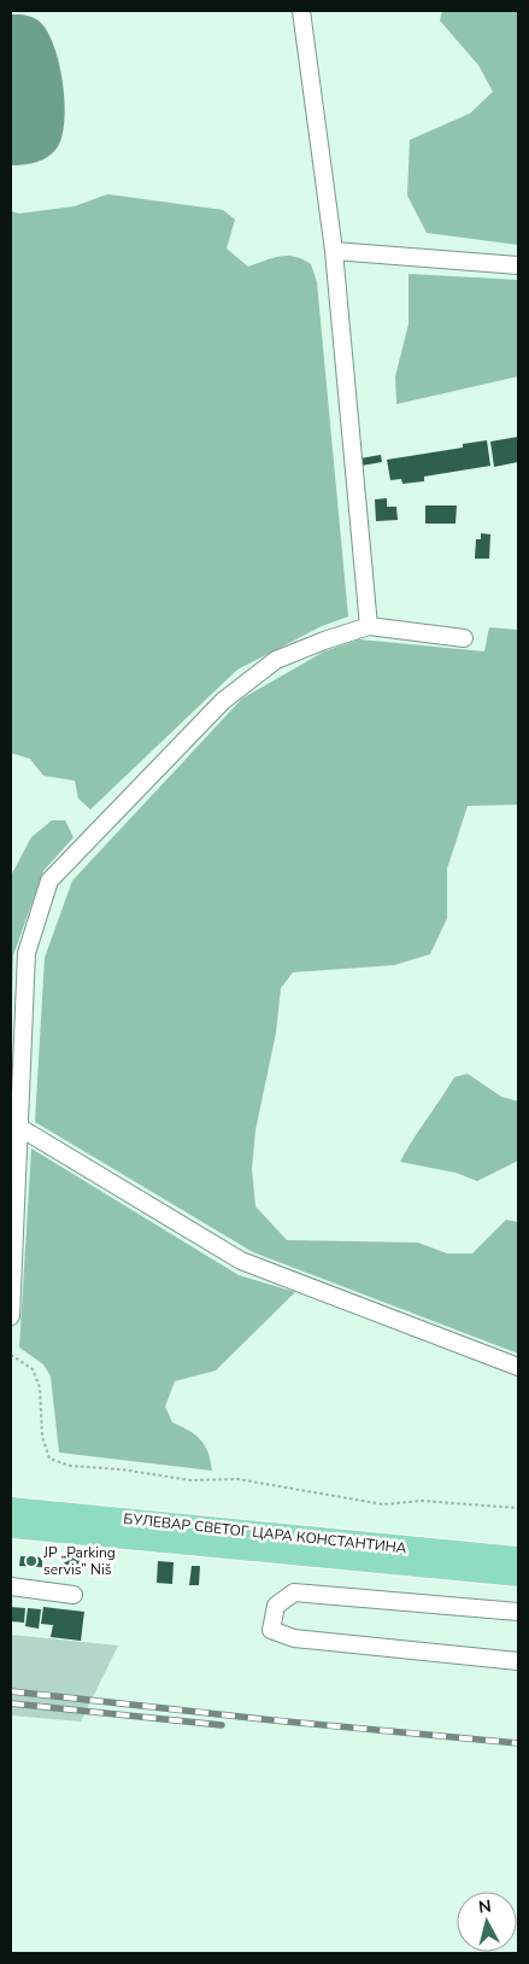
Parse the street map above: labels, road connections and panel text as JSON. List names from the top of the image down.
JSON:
{
  "streets": {
    "main road": ["БУЛЕВАР СВЕТОГ ЦАРА КОНСТАНТИНА"]
  },
  "places": ["JP „Parking servis” Niš"],
  "north": "top"
}
